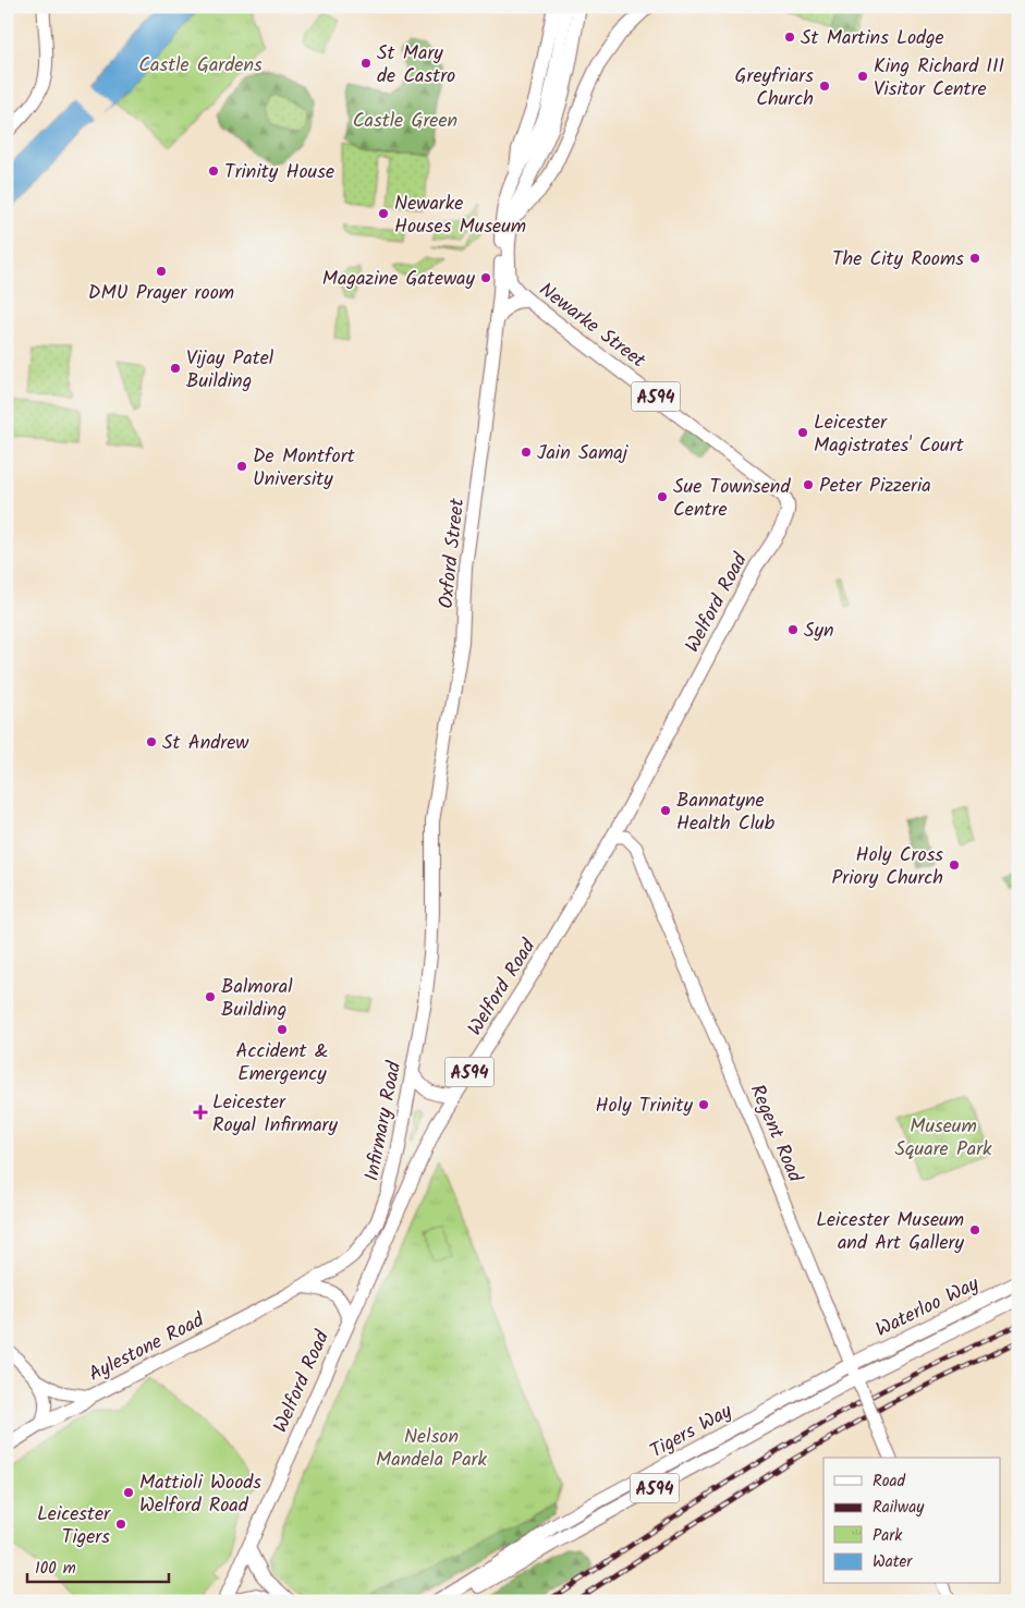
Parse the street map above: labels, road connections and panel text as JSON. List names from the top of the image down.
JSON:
{
  "streets": {
    "main road": [
      "Newarke Street",
      "A594",
      "Oxford Street",
      "Welford Road",
      "Infirmary Road",
      "Waterloo Way",
      "Aylestone Road",
      "Tigers Way"
    ],
    "street": ["Regent Road"]
  },
  "crossings": [
    ["Newarke Street", "A594"],
    ["Newarke Street", "Welford Road"],
    ["A594", "Welford Road"],
    ["A594", "Infirmary Road"],
    ["Oxford Street", "Infirmary Road"],
    ["Welford Road", "Regent Road"],
    ["Infirmary Road", "Aylestone Road"],
    ["Regent Road", "Waterloo Way"],
    ["Regent Road", "Tigers Way"],
    ["Waterloo Way", "Tigers Way"]
  ],
  "parks": [
    "Castle Gardens",
    "Castle Green",
    "Museum Square Park",
    "Nelson Mandela Park"
  ],
  "places": {
    "other": [
      "St Martins Lodge",
      "St Mary de Castro",
      "King Richard III Visitor Centre",
      "Greyfriars Church",
      "Trinity House",
      "Newarke Houses Museum",
      "The City Rooms",
      "DMU Prayer room",
      "Magazine Gateway",
      "Vijay Patel Building",
      "Leicester Magistrates' Court",
      "Jain Samaj",
      "De Montfort University",
      "Peter Pizzeria",
      "Sue Townsend Centre",
      "Syn",
      "St Andrew",
      "Bannatyne Health Club",
      "Holy Cross Priory Church",
      "Balmoral Building",
      "Accident & Emergency",
      "Holy Trinity",
      "Leicester Museum and Art Gallery",
      "Mattioli Woods Welford Road",
      "Leicester Tigers"
    ],
    "health": ["Leicester Royal Infirmary"]
  },
  "legend": [
    "Road",
    "Railway",
    "Park",
    "Water"
  ],
  "scale_bar": "100 m"
}
